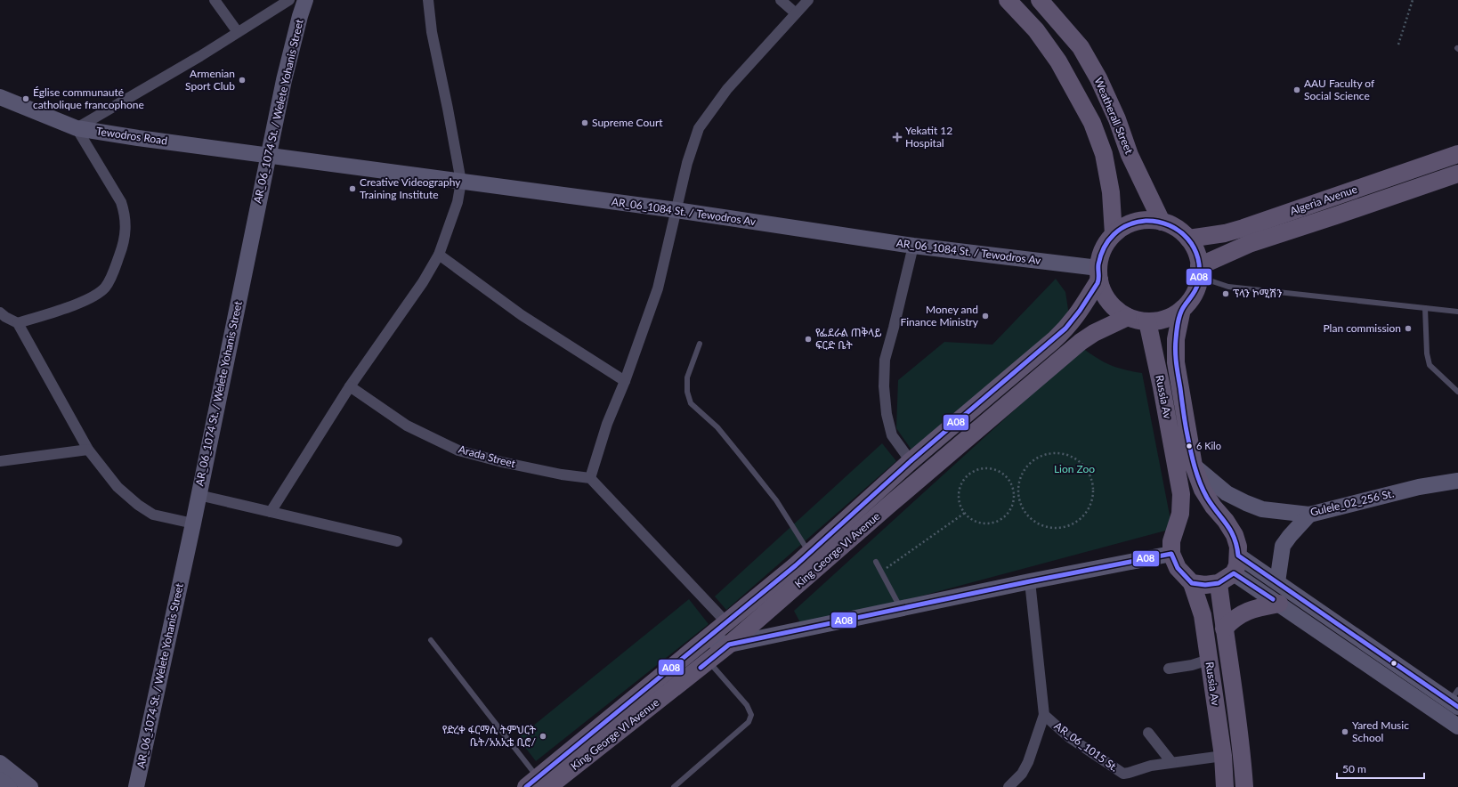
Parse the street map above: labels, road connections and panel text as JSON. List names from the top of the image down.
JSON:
{
  "streets": {
    "main road": [
      "AR_06_1074 St. / Welete Yohanis Street",
      "Weatherall Street",
      "Tewodros Road",
      "Algeria Avenue",
      "AR_06_1084 St. / Tewodros Av",
      "Russia Av",
      "Gulele_02_256 St.",
      "King George VI Avenue"
    ],
    "street": ["Arada Street", "AR_06_1015 St."]
  },
  "crossings": [
    ["AR_06_1074 St. / Welete Yohanis Street", "Tewodros Road"],
    ["AR_06_1074 St. / Welete Yohanis Street", "AR_06_1084 St. / Tewodros Av"],
    ["Weatherall Street", "Algeria Avenue"],
    ["Weatherall Street", "AR_06_1084 St. / Tewodros Av"],
    ["Weatherall Street", "Russia Av"],
    ["Weatherall Street", "King George VI Avenue"],
    ["Tewodros Road", "AR_06_1084 St. / Tewodros Av"],
    ["Algeria Avenue", "AR_06_1084 St. / Tewodros Av"],
    ["Algeria Avenue", "Russia Av"],
    ["Algeria Avenue", "King George VI Avenue"],
    ["AR_06_1084 St. / Tewodros Av", "Russia Av"],
    ["AR_06_1084 St. / Tewodros Av", "King George VI Avenue"],
    ["Russia Av", "Gulele_02_256 St."],
    ["Russia Av", "King George VI Avenue"],
    ["Russia Av", "AR_06_1015 St."]
  ],
  "parks": ["Lion Zoo"],
  "places": {
    "other": [
      "Armenian Sport Club",
      "AAU Faculty of Social Science",
      "Église communauté catholique francophone",
      "Supreme Court",
      "Creative Videography Training Institute",
      "ፕላን ኮሚሽን",
      "Money and Finance Ministry",
      "Plan commission",
      "የፌደራል ጠቅላይ ፍርድ ቤት",
      "6 Kilo",
      "Yared Music School",
      "የድረቀ ፋርማሲ ትምህርት ቤት/አአኢቴ ቢሮ/"
    ],
    "health": ["Yekatit 12 Hospital"]
  },
  "lines": ["transit line A08"],
  "scale_bar": "50 m"
}
